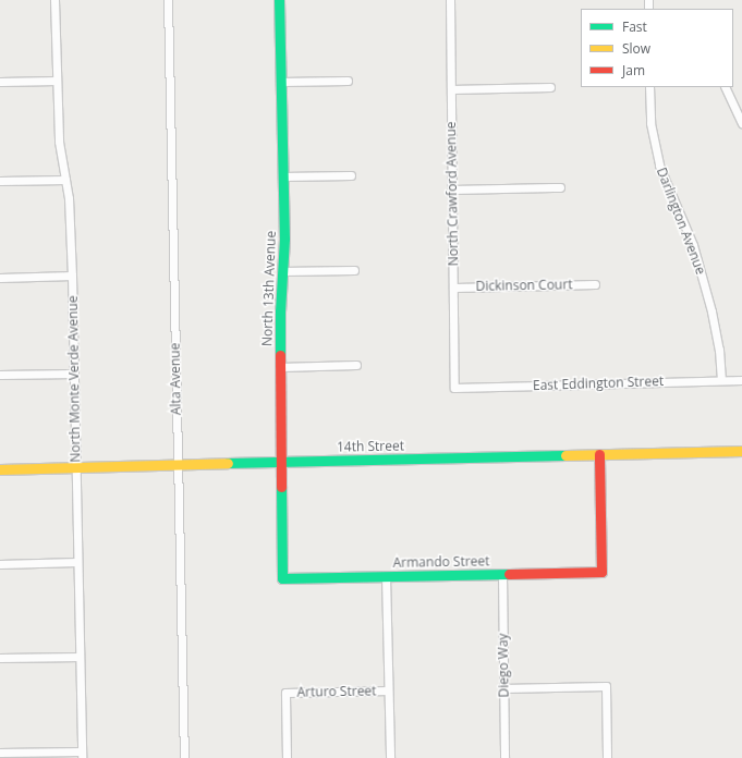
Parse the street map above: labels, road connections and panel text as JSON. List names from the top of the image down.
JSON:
{
  "streets": {
    "street": [
      "North Crawford Avenue",
      "Darlington Avenue",
      "Dickinson Court",
      "North 13th Avenue",
      "North Monte Verde Avenue",
      "Alta Avenue",
      "East Eddington Street",
      "14th Street",
      "Armando Street",
      "Diego Way",
      "Arturo Street"
    ]
  },
  "crossings": [
    ["North Crawford Avenue", "Dickinson Court"],
    ["North Crawford Avenue", "East Eddington Street"],
    ["Darlington Avenue", "East Eddington Street"],
    ["North 13th Avenue", "14th Street"],
    ["North 13th Avenue", "Armando Street"],
    ["North Monte Verde Avenue", "14th Street"],
    ["Alta Avenue", "14th Street"],
    ["14th Street", "Armando Street"],
    ["Armando Street", "Diego Way"]
  ],
  "legend": ["Fast", "Slow", "Jam"]
}
